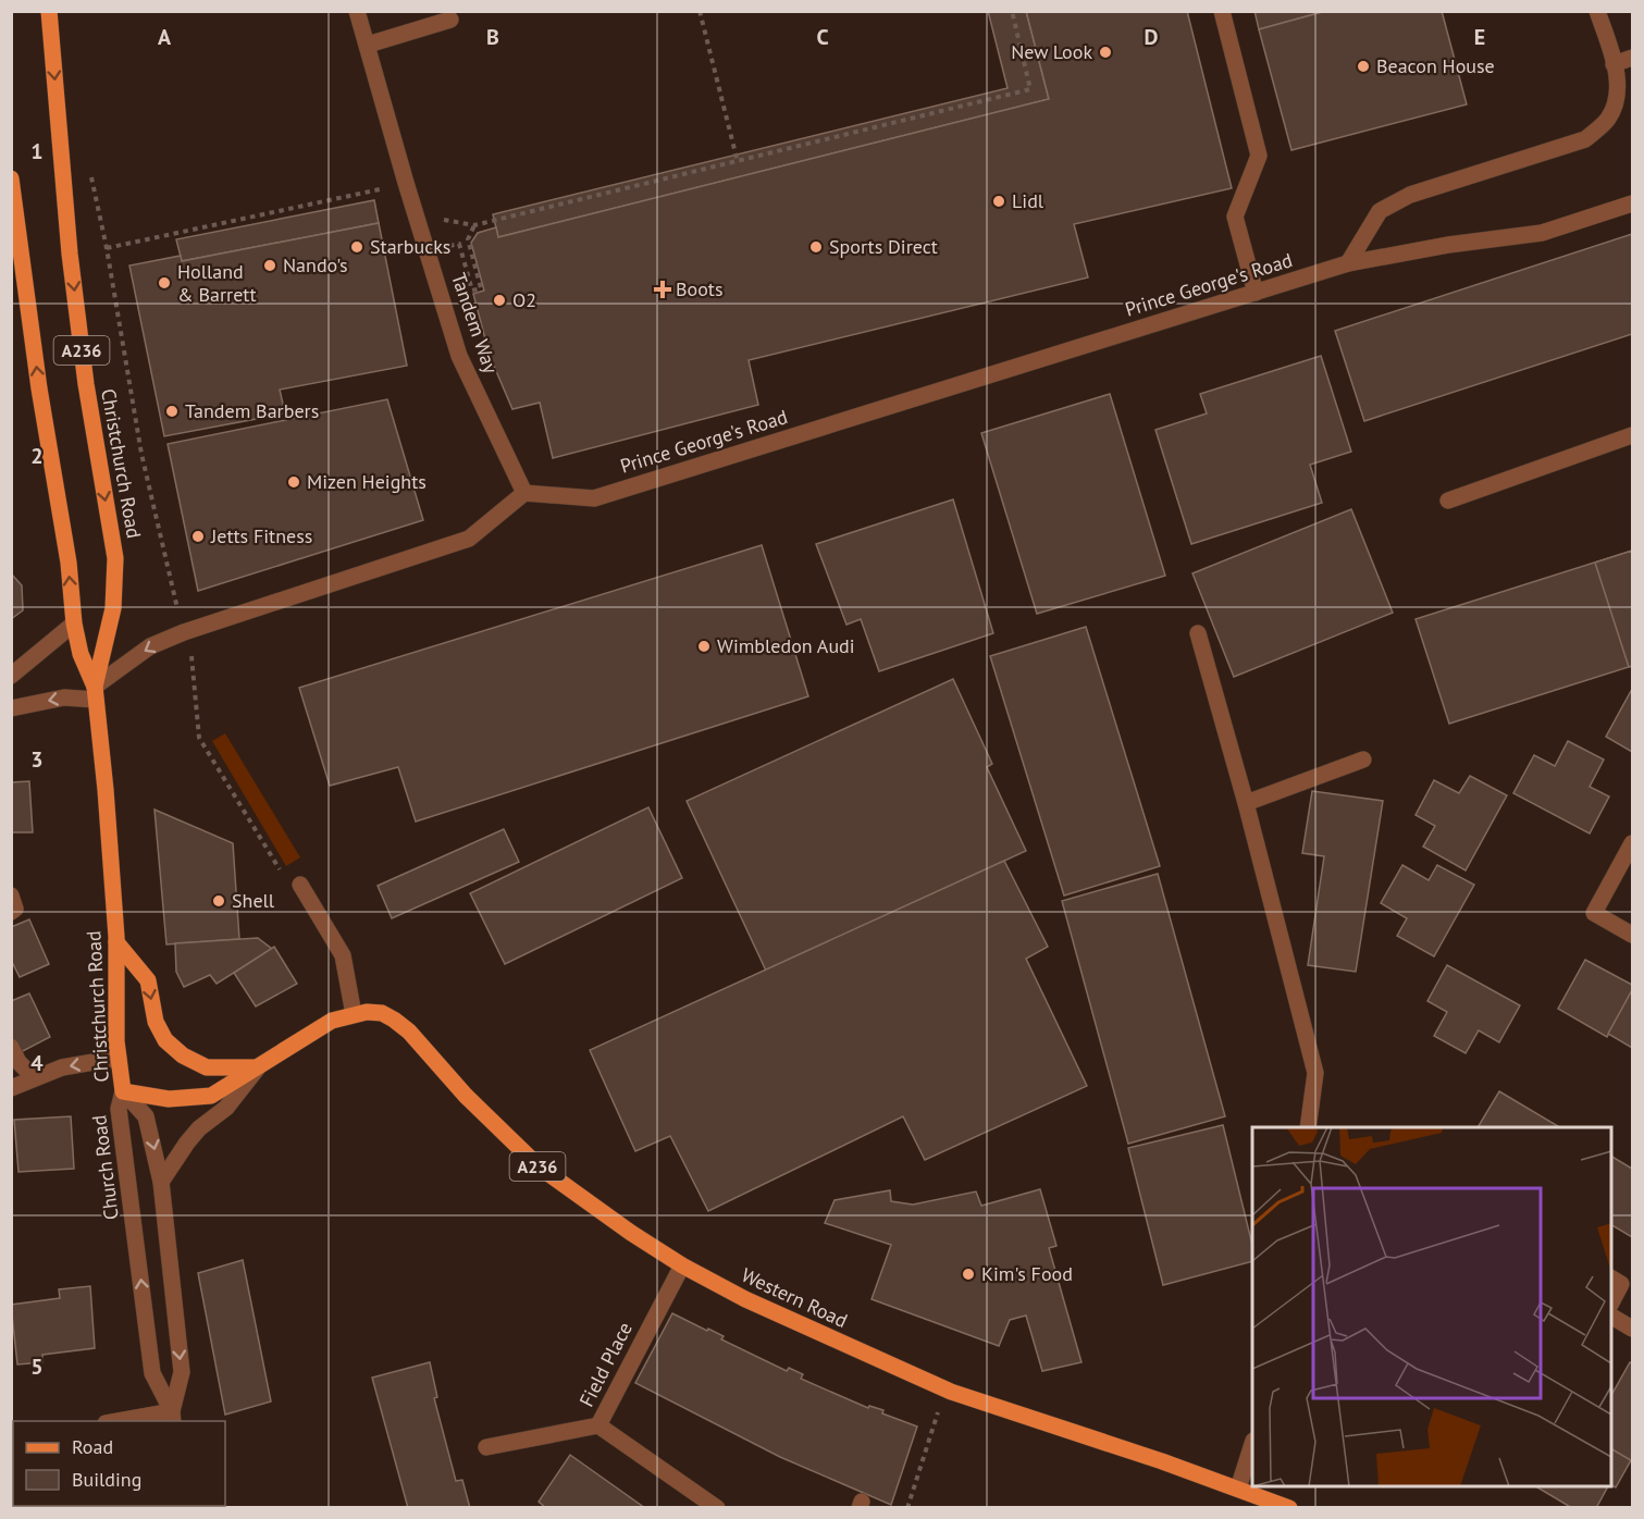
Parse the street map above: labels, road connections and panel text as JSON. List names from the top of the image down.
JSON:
{
  "streets": {
    "main road": ["A236", "Christchurch Road", "Western Road"],
    "street": [
      "Prince George's Road",
      "Tandem Way",
      "Church Road",
      "Field Place"
    ]
  },
  "crossings": [
    ["Prince George's Road", "Tandem Way"],
    ["Christchurch Road", "Church Road"],
    ["Christchurch Road", "Western Road"],
    ["Church Road", "Western Road"],
    ["Western Road", "Field Place"]
  ],
  "places": {
    "other": [
      "New Look",
      "Beacon House",
      "Lidl",
      "Starbucks",
      "Sports Direct",
      "Nando's",
      "Holland & Barrett",
      "O2",
      "Tandem Barbers",
      "Mizen Heights",
      "Jetts Fitness",
      "Wimbledon Audi",
      "Shell",
      "Kim's Food"
    ],
    "health": ["Boots"]
  },
  "legend": ["Road", "Building"],
  "grid": {
    "columns": [
      "A",
      "B",
      "C",
      "D",
      "E"
    ],
    "rows": [
      "1",
      "2",
      "3",
      "4",
      "5"
    ]
  }
}
